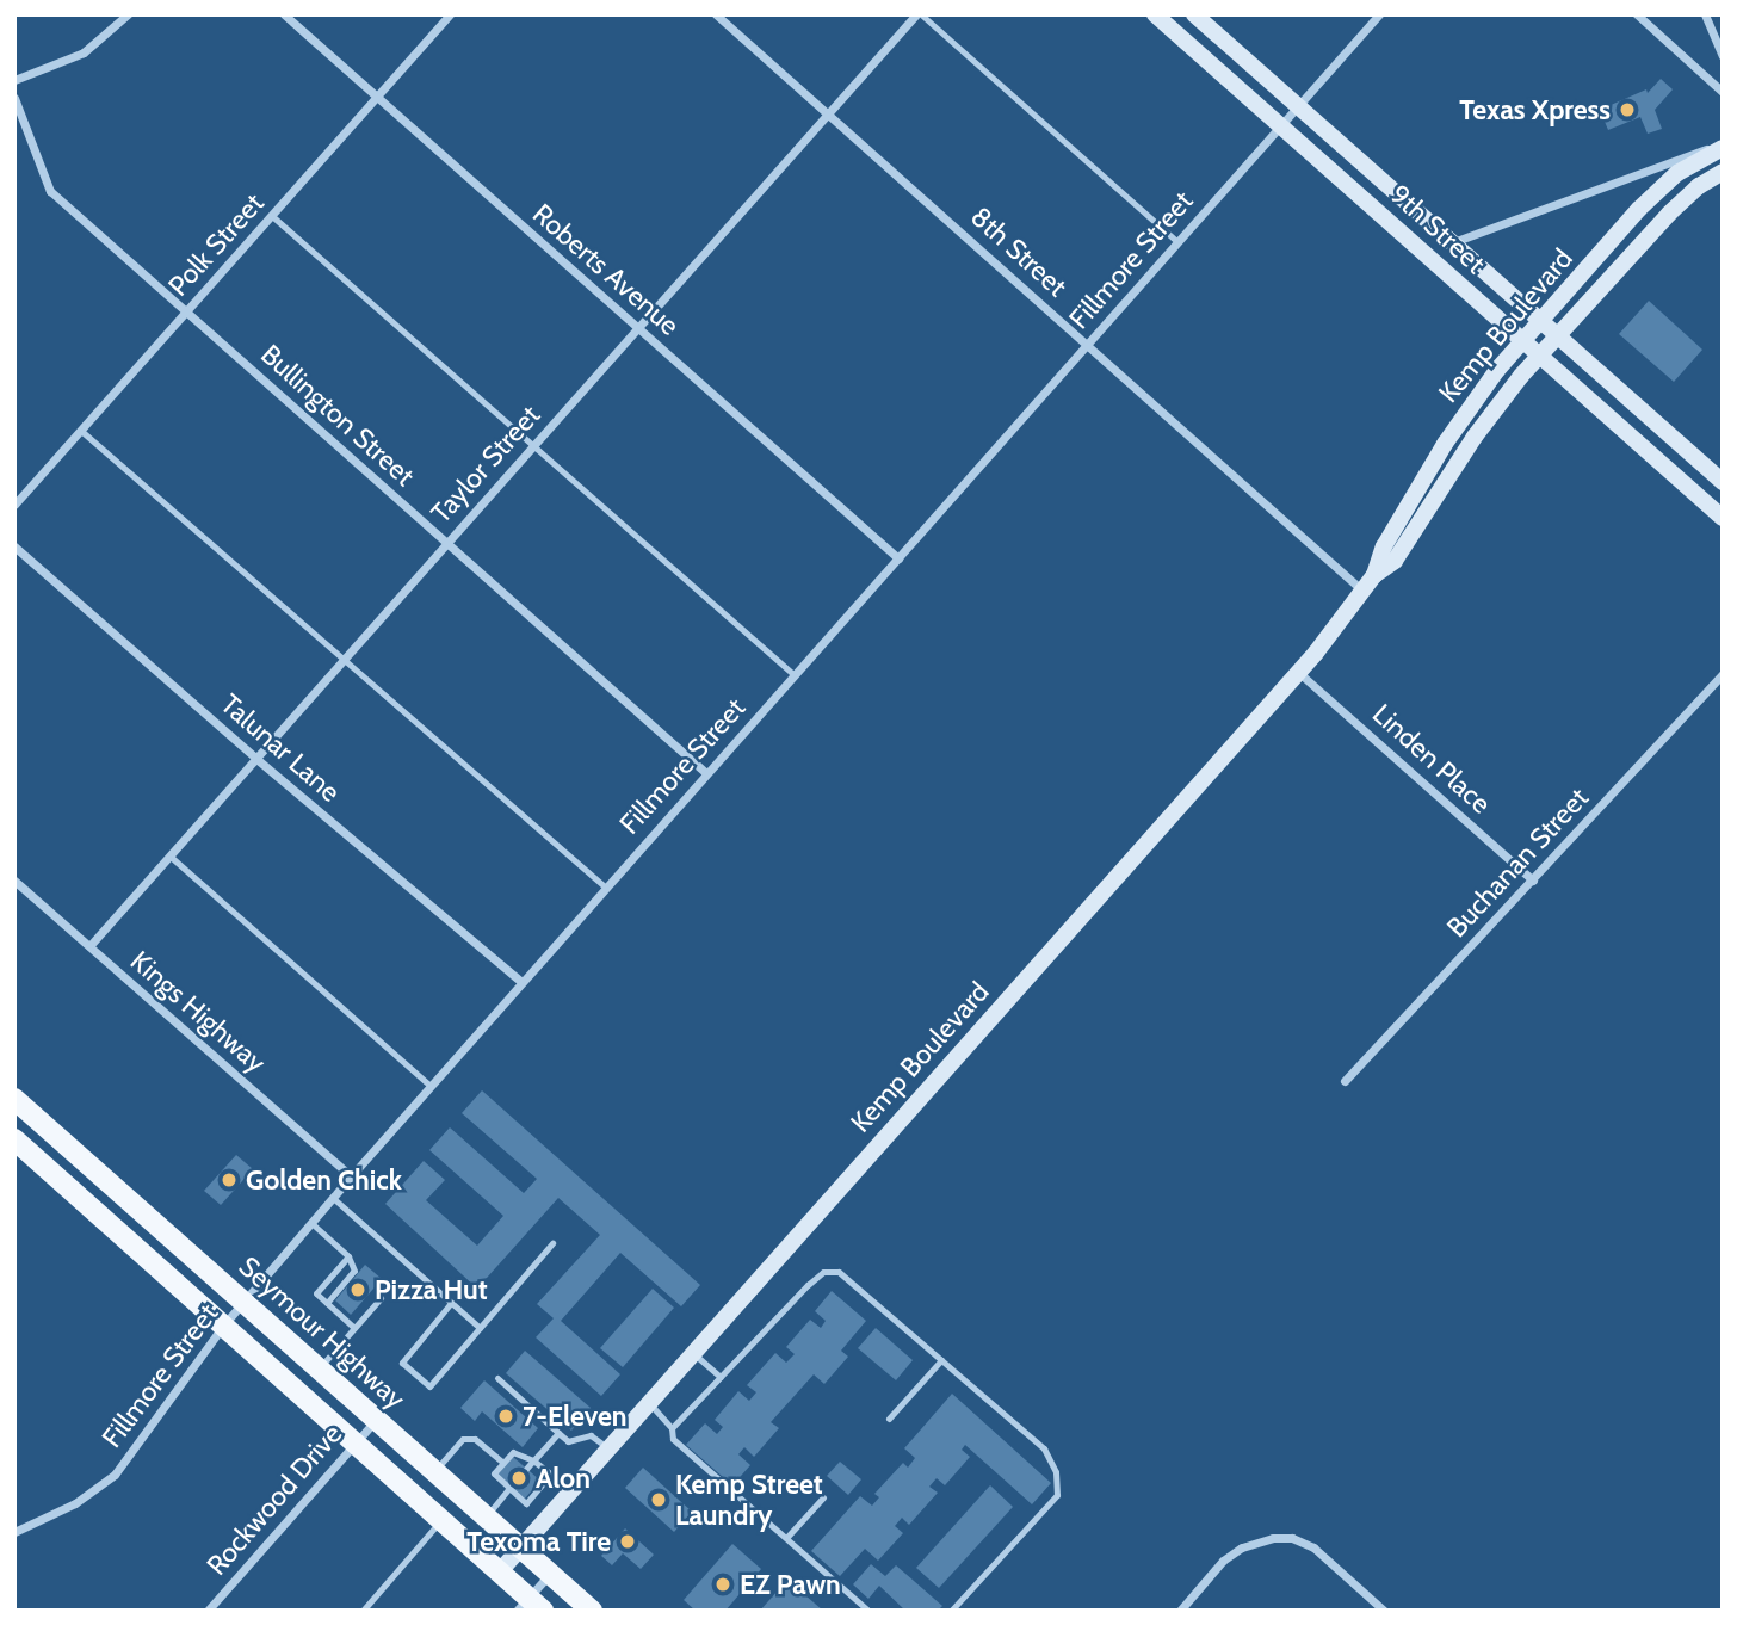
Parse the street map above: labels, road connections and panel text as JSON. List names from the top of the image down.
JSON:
{
  "streets": {
    "main road": ["9th Street", "Kemp Boulevard", "Seymour Highway"],
    "street": [
      "Polk Street",
      "8th Street",
      "Fillmore Street",
      "Roberts Avenue",
      "Bullington Street",
      "Taylor Street",
      "Talunar Lane",
      "Linden Place",
      "Buchanan Street",
      "Kings Highway",
      "Rockwood Drive"
    ]
  },
  "crossings": [
    ["9th Street", "Fillmore Street"],
    ["9th Street", "Kemp Boulevard"],
    ["Polk Street", "Roberts Avenue"],
    ["Polk Street", "Bullington Street"],
    ["8th Street", "Fillmore Street"],
    ["8th Street", "Kemp Boulevard"],
    ["8th Street", "Taylor Street"],
    ["Fillmore Street", "Roberts Avenue"],
    ["Fillmore Street", "Bullington Street"],
    ["Fillmore Street", "Talunar Lane"],
    ["Fillmore Street", "Kings Highway"],
    ["Fillmore Street", "Seymour Highway"],
    ["Roberts Avenue", "Taylor Street"],
    ["Kemp Boulevard", "Linden Place"],
    ["Kemp Boulevard", "Seymour Highway"],
    ["Bullington Street", "Taylor Street"],
    ["Taylor Street", "Talunar Lane"],
    ["Taylor Street", "Kings Highway"],
    ["Linden Place", "Buchanan Street"],
    ["Seymour Highway", "Rockwood Drive"]
  ],
  "places": [
    "Texas Xpress",
    "Golden Chick",
    "Pizza Hut",
    "7-Eleven",
    "Alon",
    "Kemp Street Laundry",
    "Texoma Tire",
    "EZ Pawn"
  ]
}
